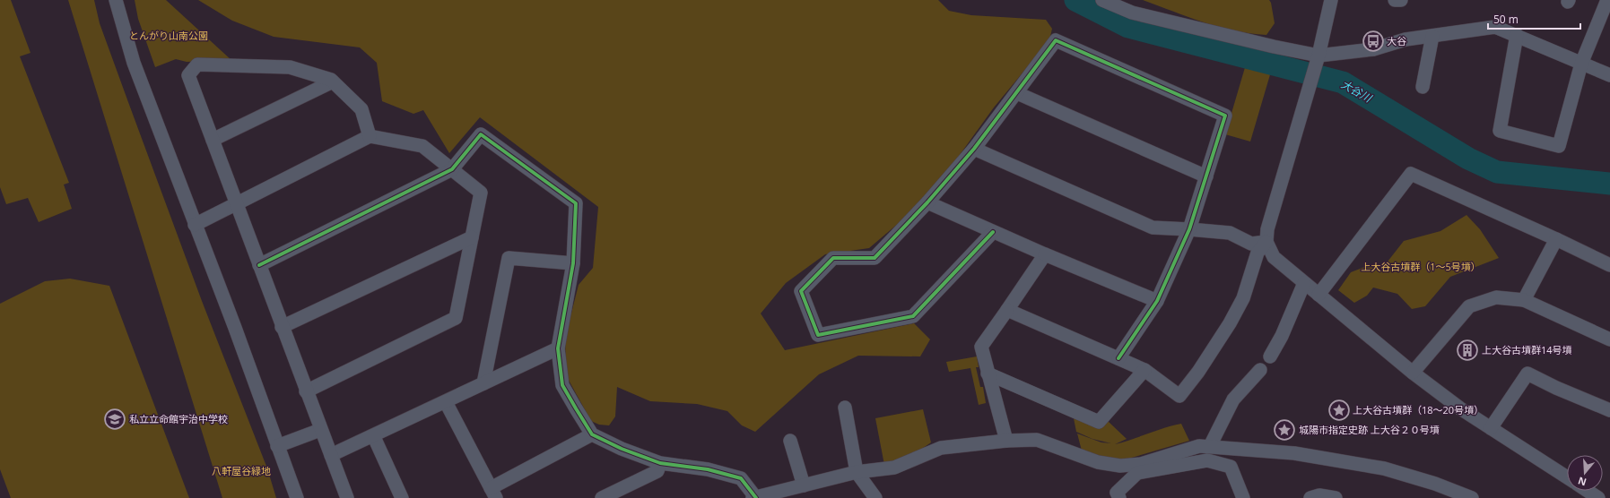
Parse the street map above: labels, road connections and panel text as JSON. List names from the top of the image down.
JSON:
{
  "water": ["大谷川"],
  "parks": ["とんがり山南公園", "上大谷古墳群（1～5号墳）", "八軒屋谷緑地"],
  "places": {
    "bus stop": ["大谷"],
    "building": ["上大谷古墳群14号墳"],
    "place": ["上大谷古墳群（18～20号墳）", "城陽市指定史跡 上大谷２０号墳"],
    "school or university": ["私立立命館宇治中学校"]
  },
  "scale_bar": "50 m",
  "north": "bottom"
}
